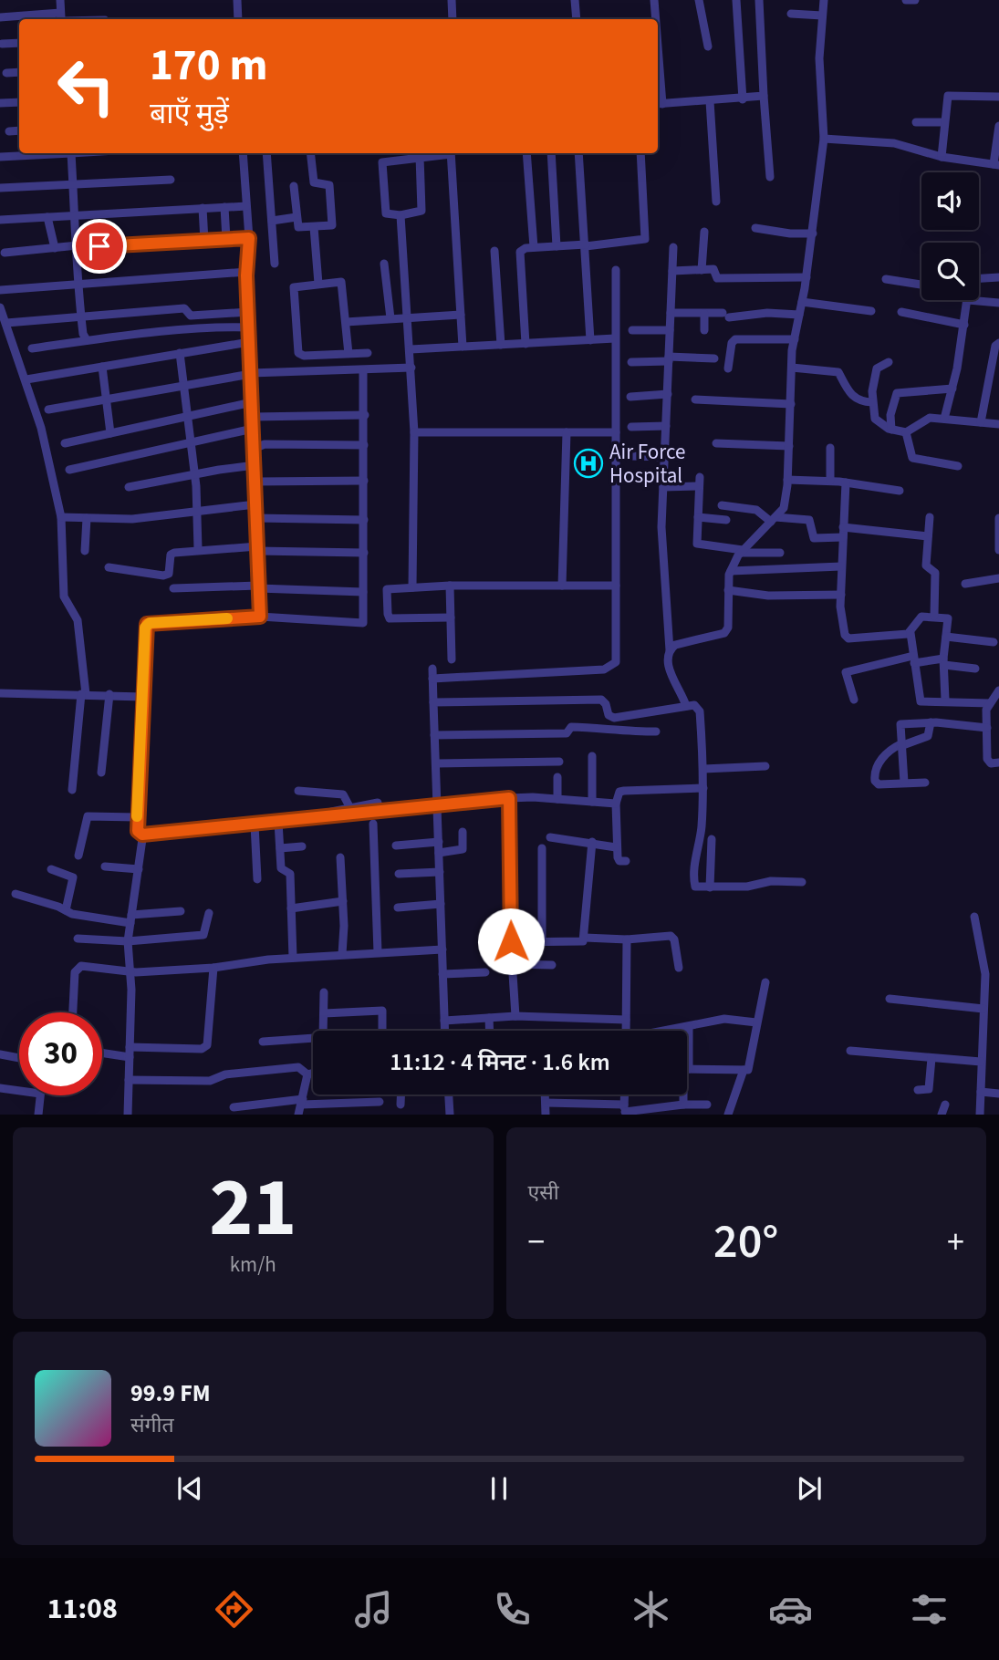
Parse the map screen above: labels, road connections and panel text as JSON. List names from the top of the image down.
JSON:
{
  "places": {
    "hospital": ["Air Force Hospital"]
  },
  "page": {
    "turn": ["170 m", "बाएँ मुड़ें"],
    "limit": "30",
    "trip": "11:12 · 4 मिनट · 1.6 km",
    "tile": [
      ["21", "km/h"],
      "एसी"
    ],
    "heat": ["−", "20°", "+"],
    "song": ["99.9 FM", "संगीत"],
    "tabs": "11:08"
  }
}
